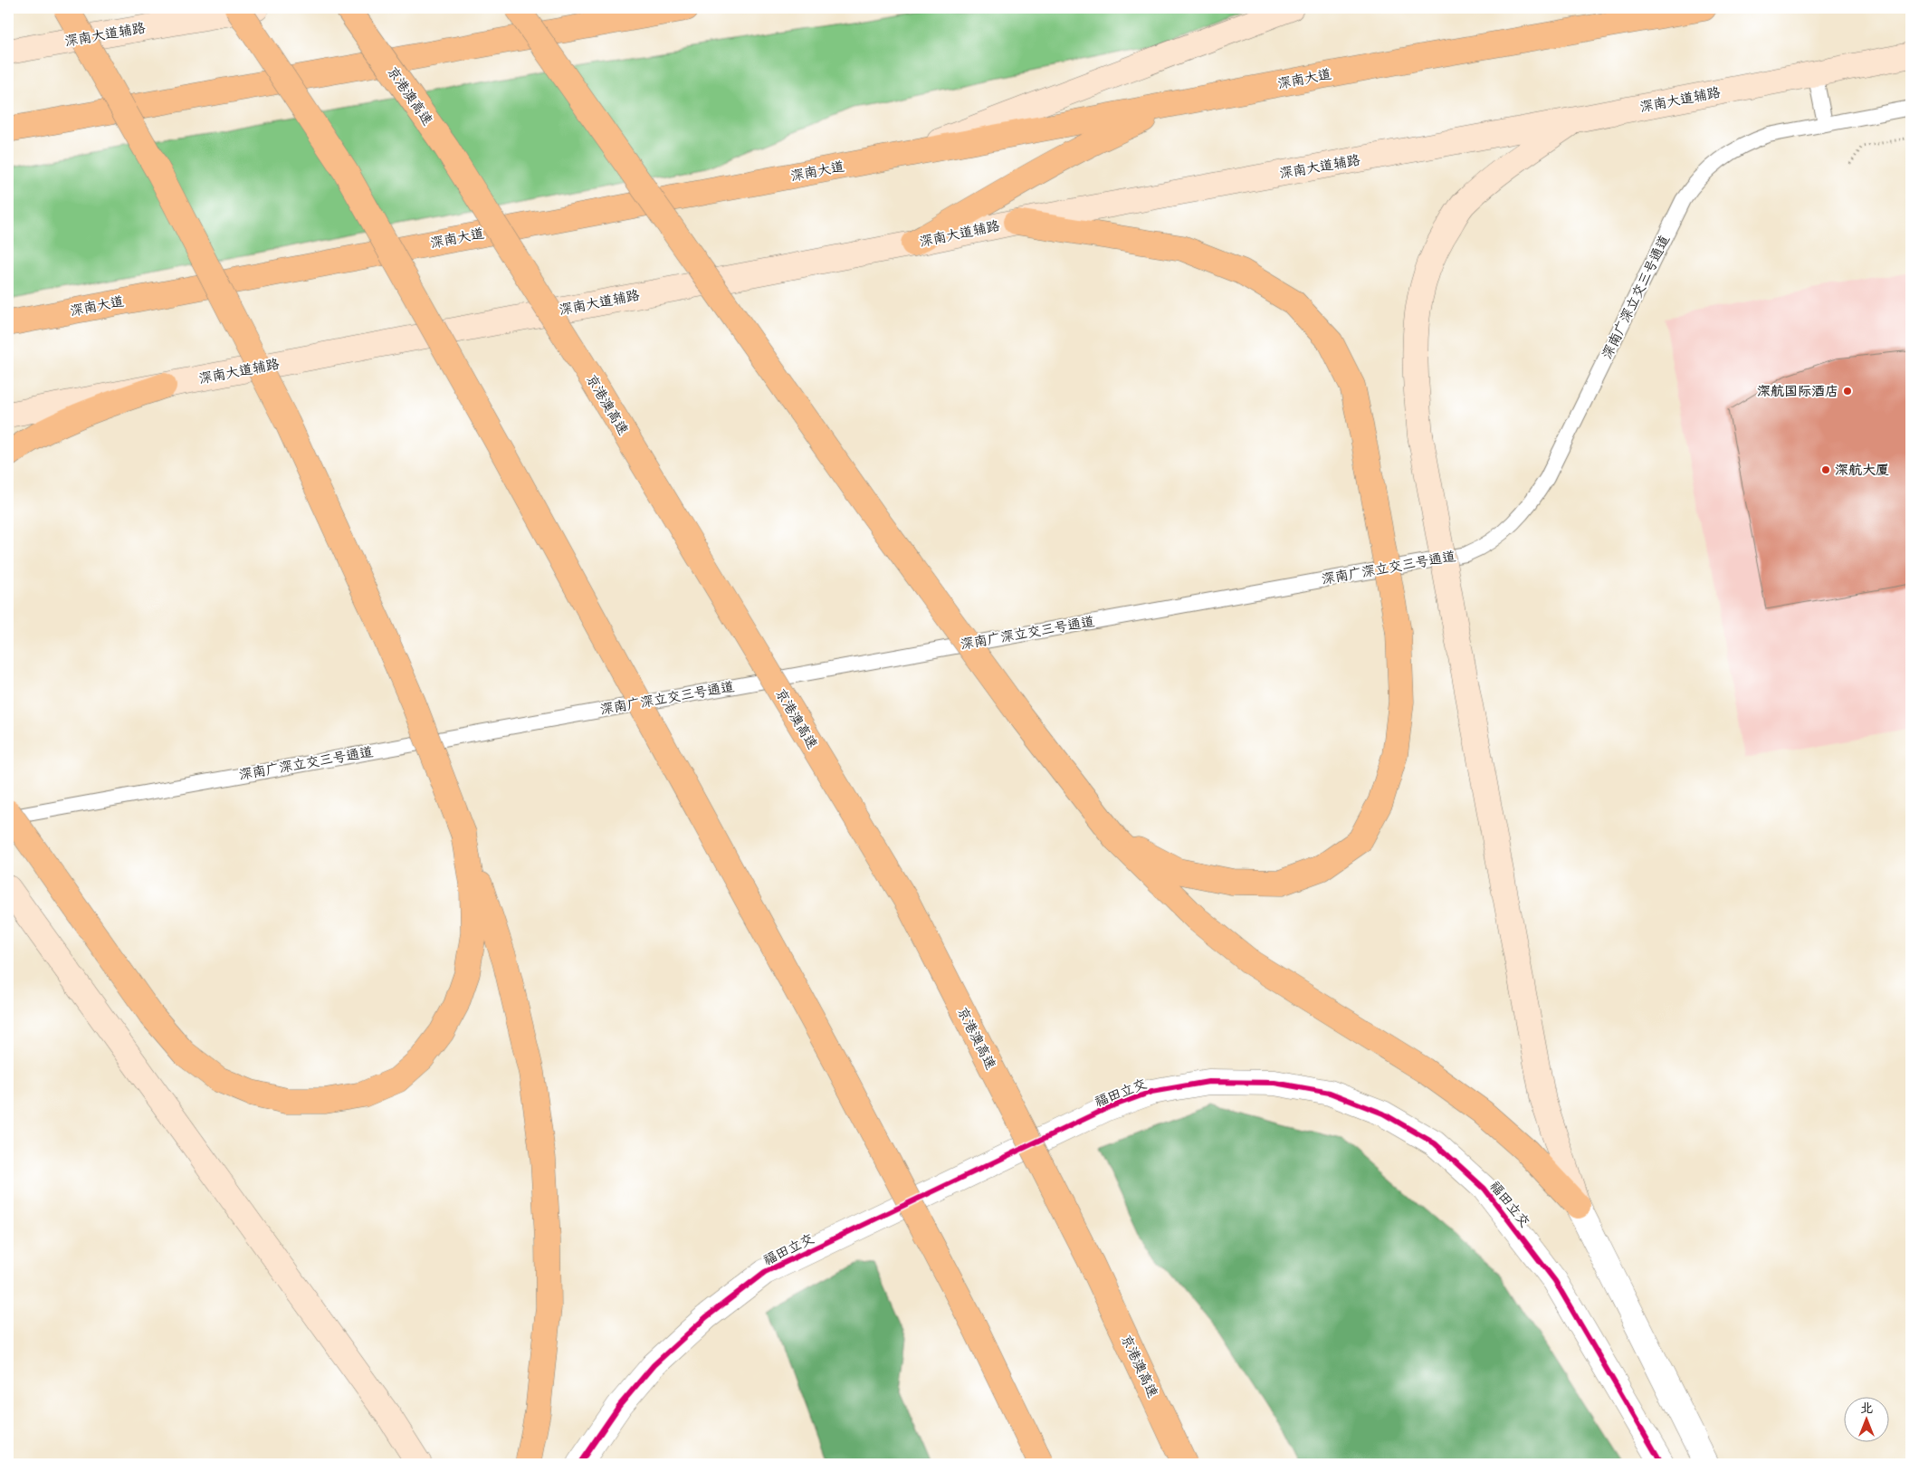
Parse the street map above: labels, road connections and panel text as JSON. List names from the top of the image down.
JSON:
{
  "streets": {
    "main road": ["深南大道辅路", "深南大道", "京港澳高速"],
    "street": ["福田立交"],
    "lane": ["深南广深立交三号通道"]
  },
  "places": ["深航国际酒店", "深航大厦"],
  "north": "top"
}
